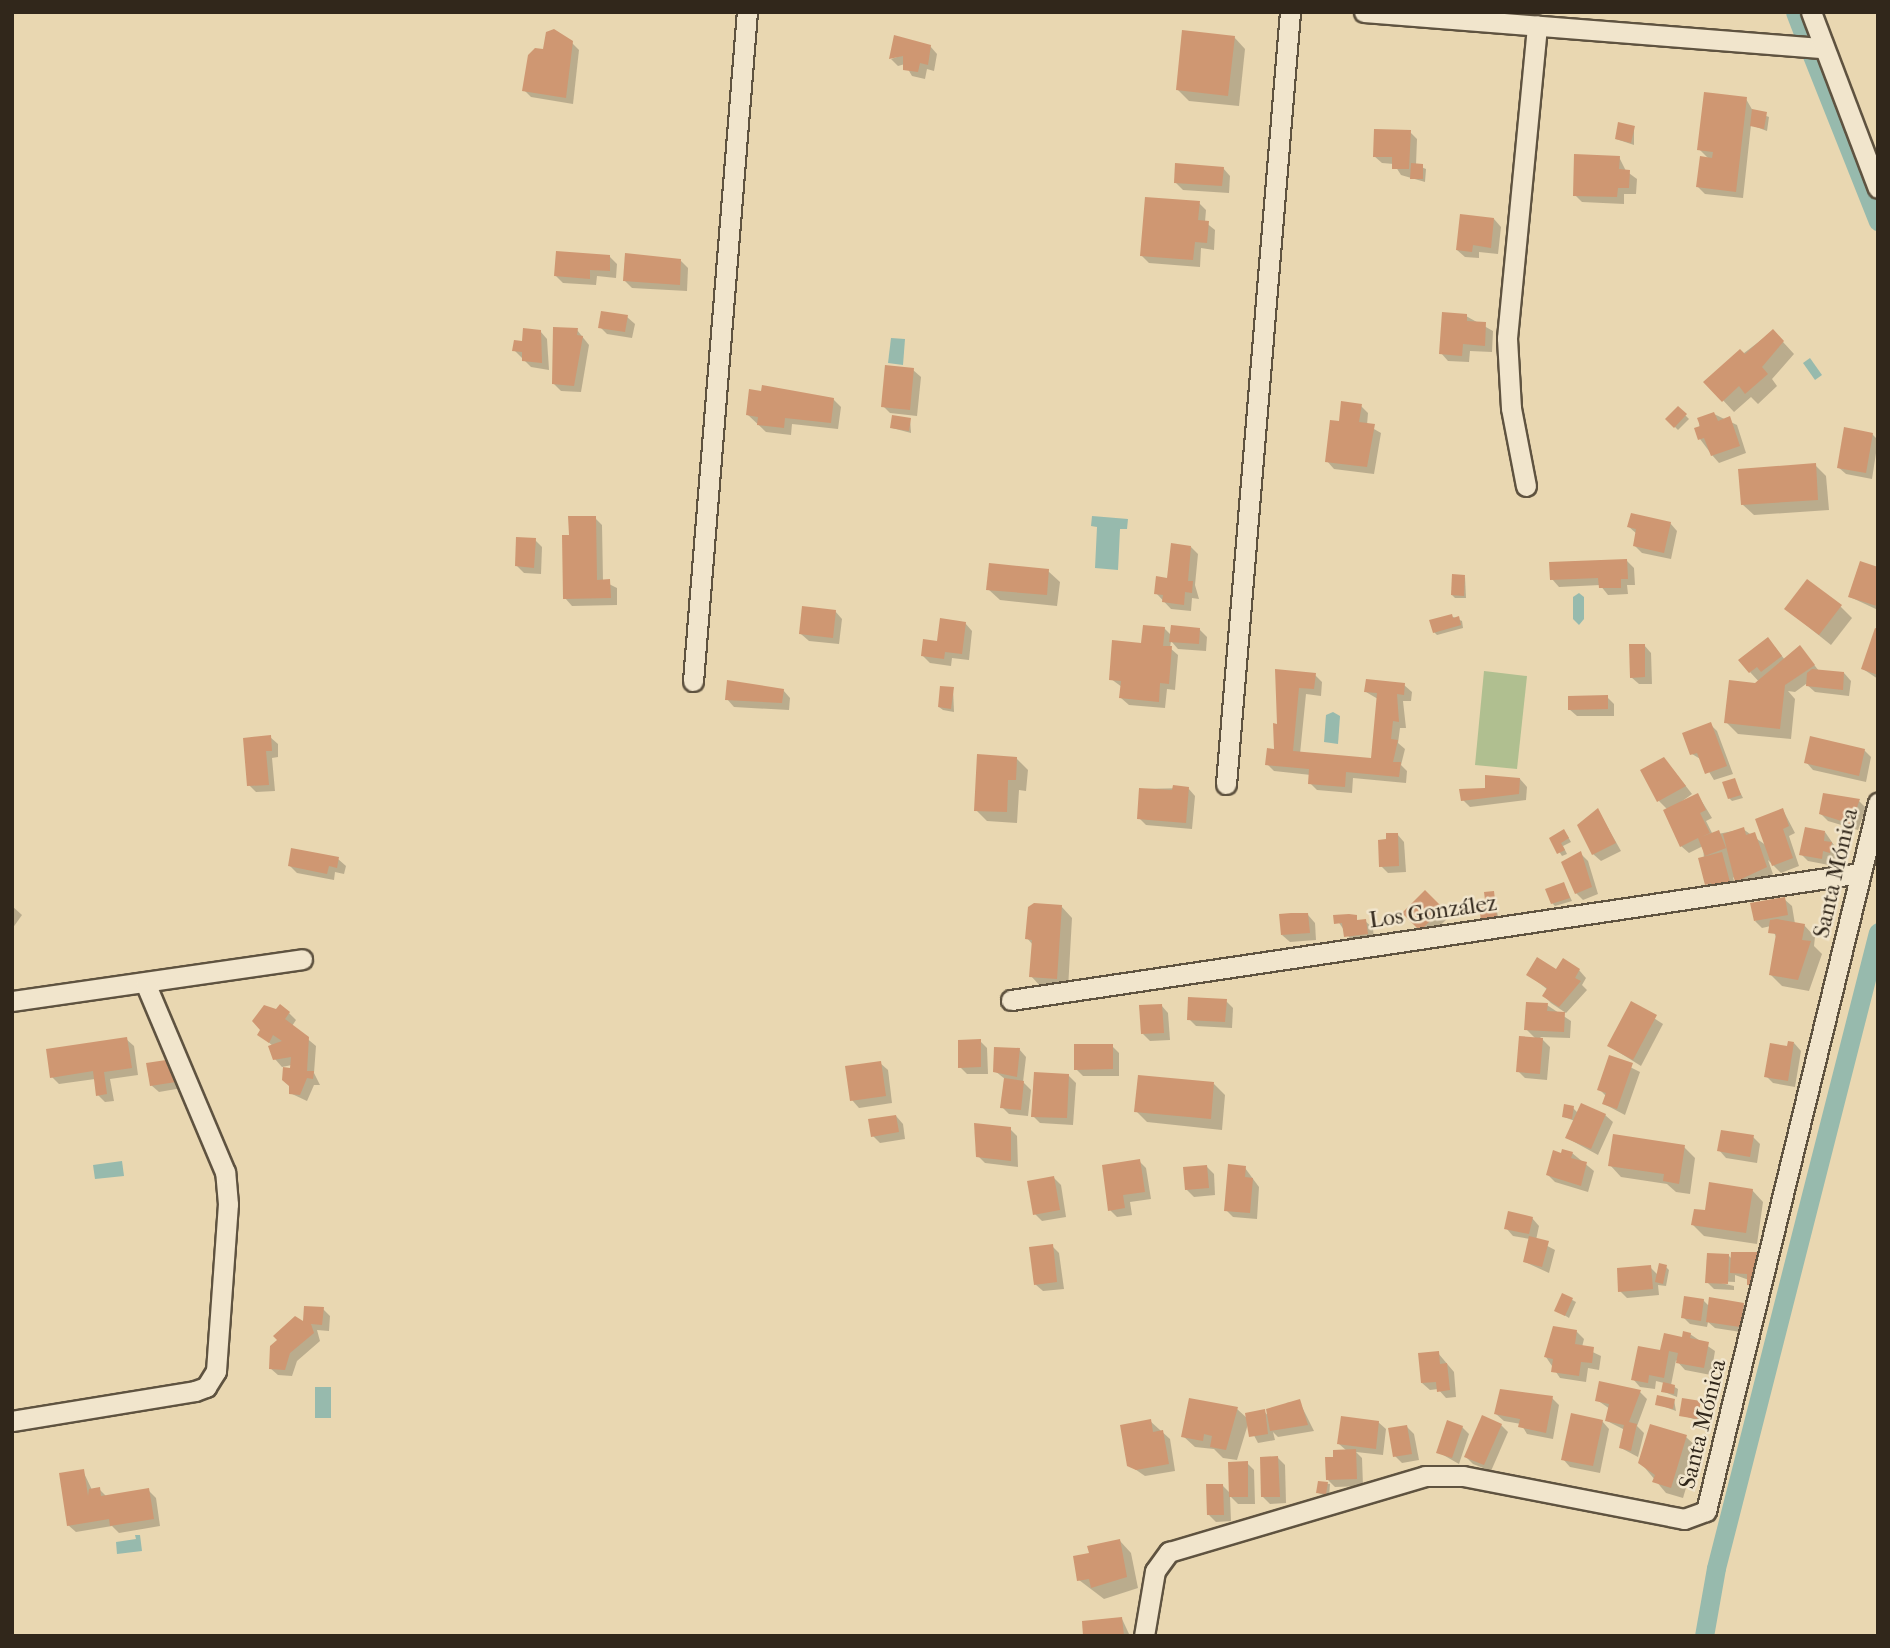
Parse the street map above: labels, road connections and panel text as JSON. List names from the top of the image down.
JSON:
{
  "streets": {
    "street": ["Santa Mónica", "Los González"]
  },
  "crossings": [
    ["Santa Mónica", "Los González"]
  ]
}
